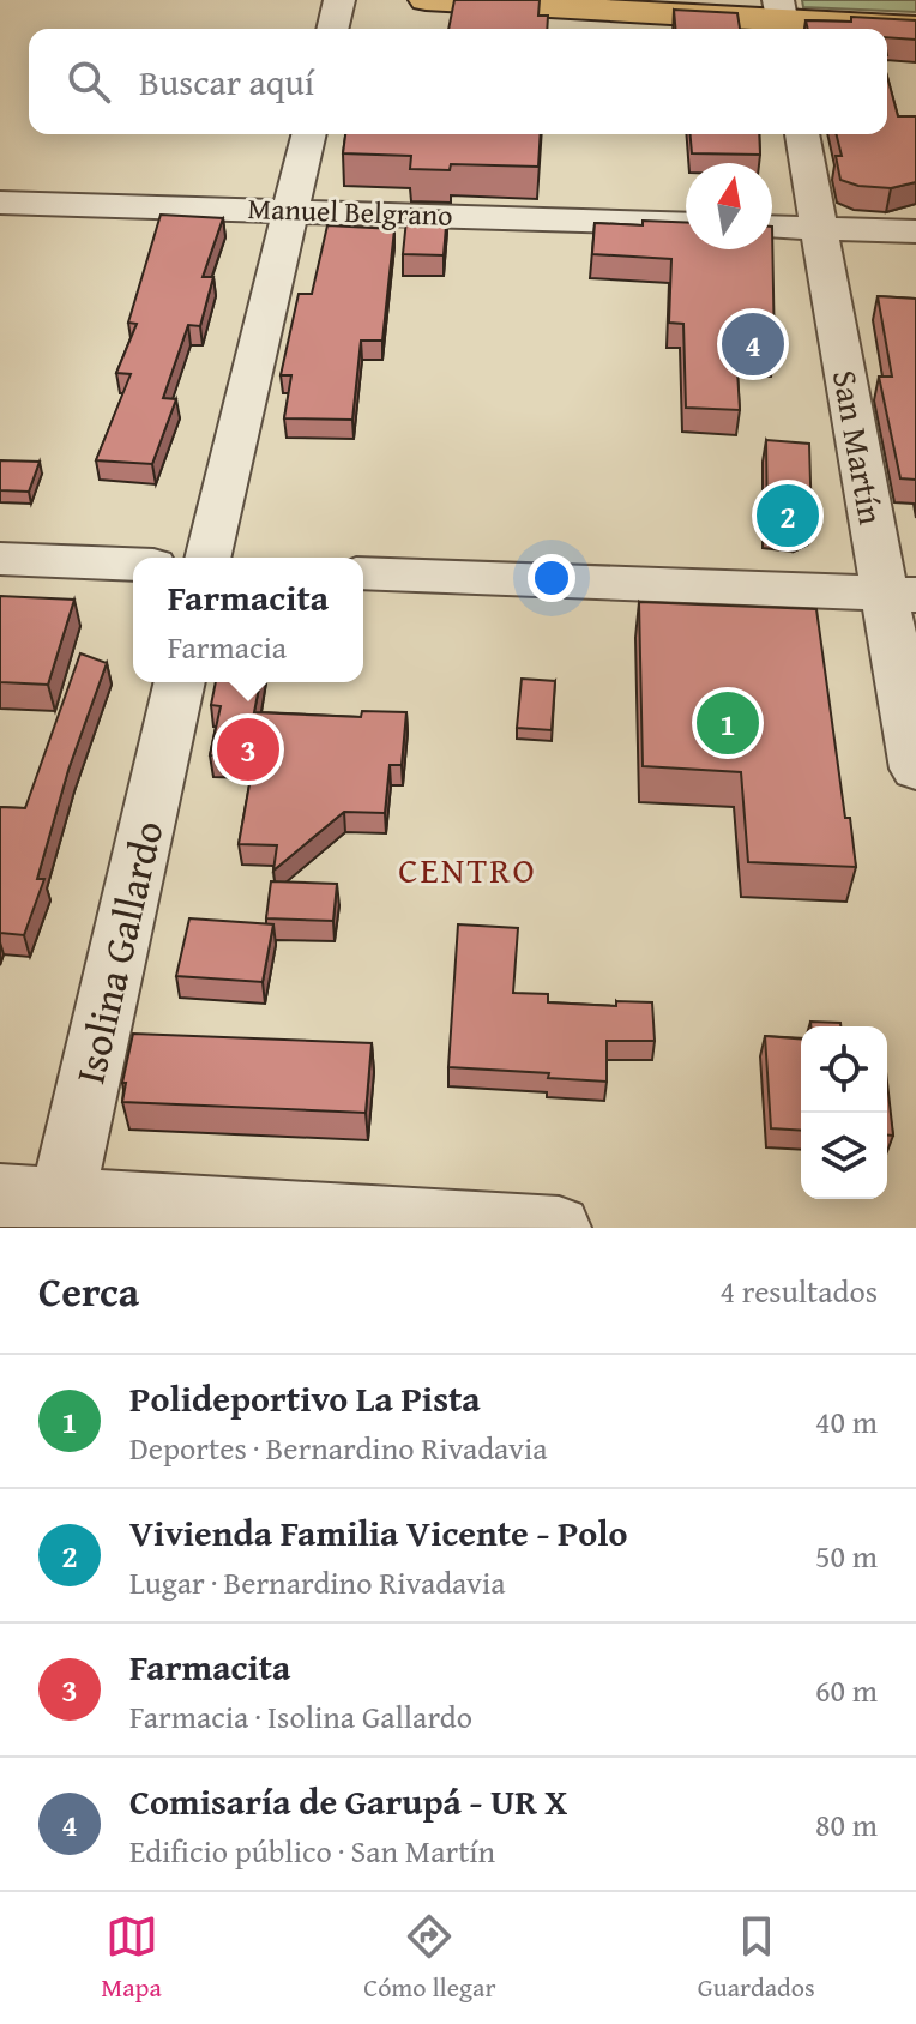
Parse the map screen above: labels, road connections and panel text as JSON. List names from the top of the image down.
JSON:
{
  "streets": {
    "street": ["Manuel Belgrano", "San Martín", "Isolina Gallardo"]
  },
  "districts": ["CENTRO"],
  "north": "top",
  "page": {
    "search": "Buscar aquí",
    "pins": [
      "4",
      "2",
      "1",
      "3"
    ],
    "popup": ["Farmacita", "Farmacia"],
    "heading": ["Cerca", "4 resultados"],
    "list": [
      {
        "mark": "1",
        "name": "Polideportivo La Pista",
        "note": "Deportes · Bernardino Rivadavia",
        "value": "40 m"
      },
      {
        "mark": "2",
        "name": "Vivienda Familia Vicente - Polo",
        "note": "Lugar · Bernardino Rivadavia",
        "value": "50 m"
      },
      {
        "mark": "3",
        "name": "Farmacita",
        "note": "Farmacia · Isolina Gallardo",
        "value": "60 m"
      },
      {
        "mark": "4",
        "name": "Comisaría de Garupá - UR X",
        "note": "Edificio público · San Martín",
        "value": "80 m"
      }
    ],
    "nav": ["Mapa", "Cómo llegar", "Guardados"]
  }
}
